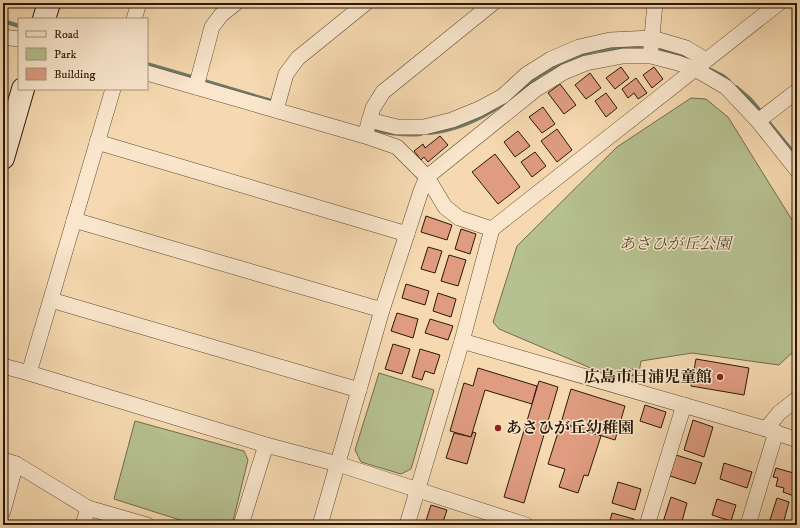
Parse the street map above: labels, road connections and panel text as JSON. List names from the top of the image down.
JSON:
{
  "parks": ["あさひが丘公園"],
  "places": ["広島市日浦児童館", "あさひが丘幼稚園"],
  "legend": ["Road", "Park", "Building"]
}
